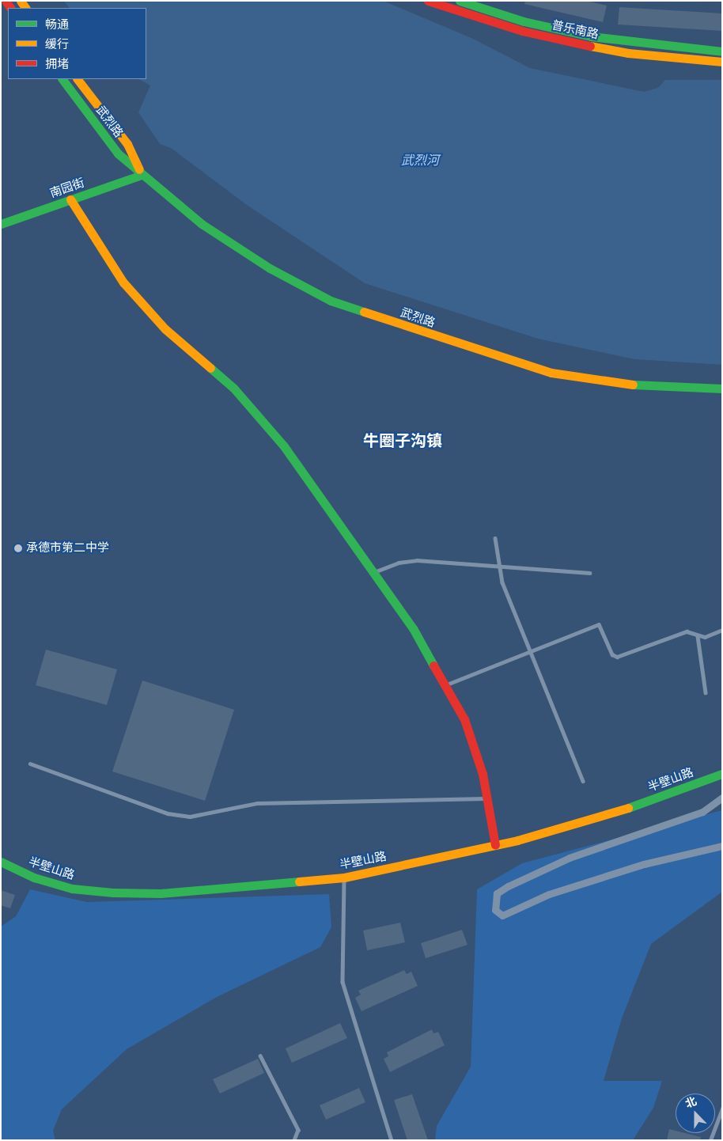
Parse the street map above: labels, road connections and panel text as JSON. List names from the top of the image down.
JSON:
{
  "streets": {
    "main road": [
      "普乐南路",
      "武烈路",
      "南园街",
      "半壁山路"
    ]
  },
  "crossings": [
    ["武烈路", "南园街"]
  ],
  "districts": ["牛圈子沟镇"],
  "water": ["武烈河"],
  "places": ["承德市第二中学"],
  "legend": ["畅通", "缓行", "拥堵"],
  "north": "top"
}
